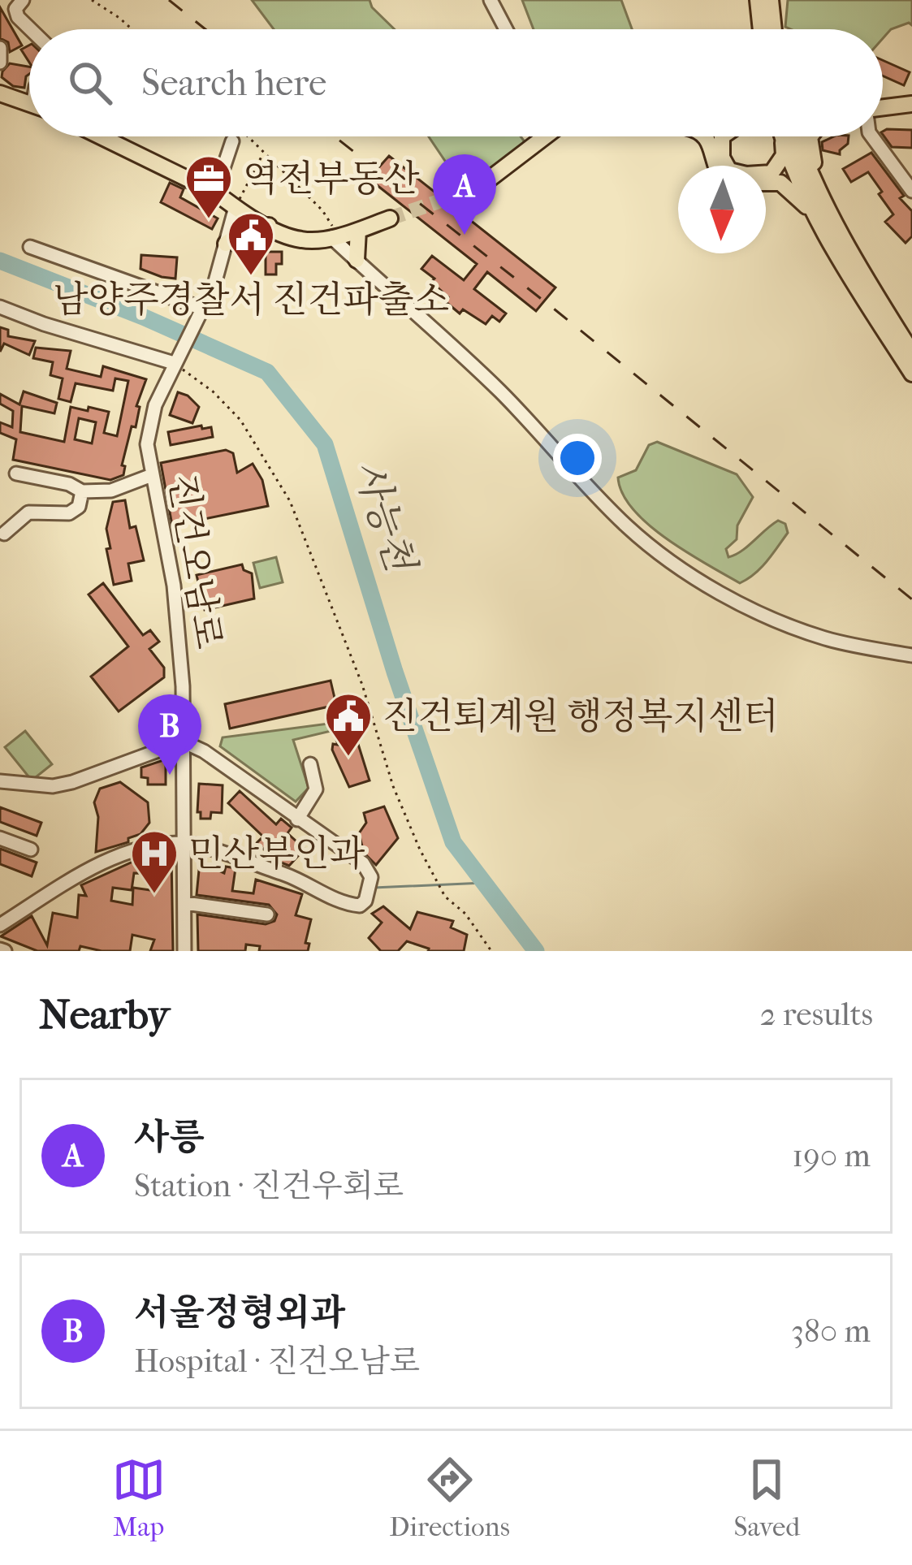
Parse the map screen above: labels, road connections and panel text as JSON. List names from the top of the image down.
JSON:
{
  "streets": {
    "street": ["진건오남로"]
  },
  "water": ["사능천"],
  "places": {
    "office": ["역전부동산"],
    "public building": ["남양주경찰서 진건파출소", "진건퇴계원 행정복지센터"],
    "hospital": ["민산부인과"]
  },
  "north": "bottom",
  "page": {
    "search": "Search here",
    "pins": ["A", "B"],
    "heading": ["Nearby", "2 results"],
    "list": [
      {
        "mark": "A",
        "name": "사릉",
        "note": "Station · 진건우회로",
        "value": "190 m"
      },
      {
        "mark": "B",
        "name": "서울정형외과",
        "note": "Hospital · 진건오남로",
        "value": "380 m"
      }
    ],
    "nav": ["Map", "Directions", "Saved"]
  }
}
